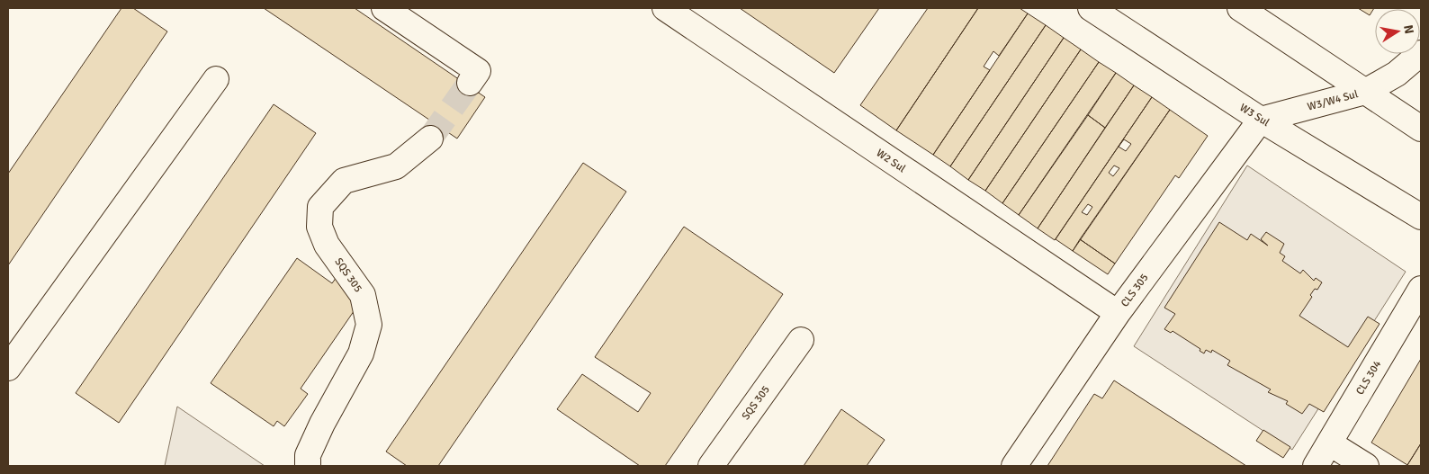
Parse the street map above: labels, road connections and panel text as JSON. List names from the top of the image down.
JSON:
{
  "streets": {
    "street": [
      "W3/W4 Sul",
      "W3 Sul",
      "W2 Sul",
      "SQS 305",
      "CLS 305",
      "CLS 304"
    ]
  },
  "crossings": [
    ["W3/W4 Sul", "W3 Sul"],
    ["W3/W4 Sul", "CLS 305"],
    ["W3 Sul", "CLS 305"],
    ["W2 Sul", "CLS 305"]
  ],
  "north": "right"
}
